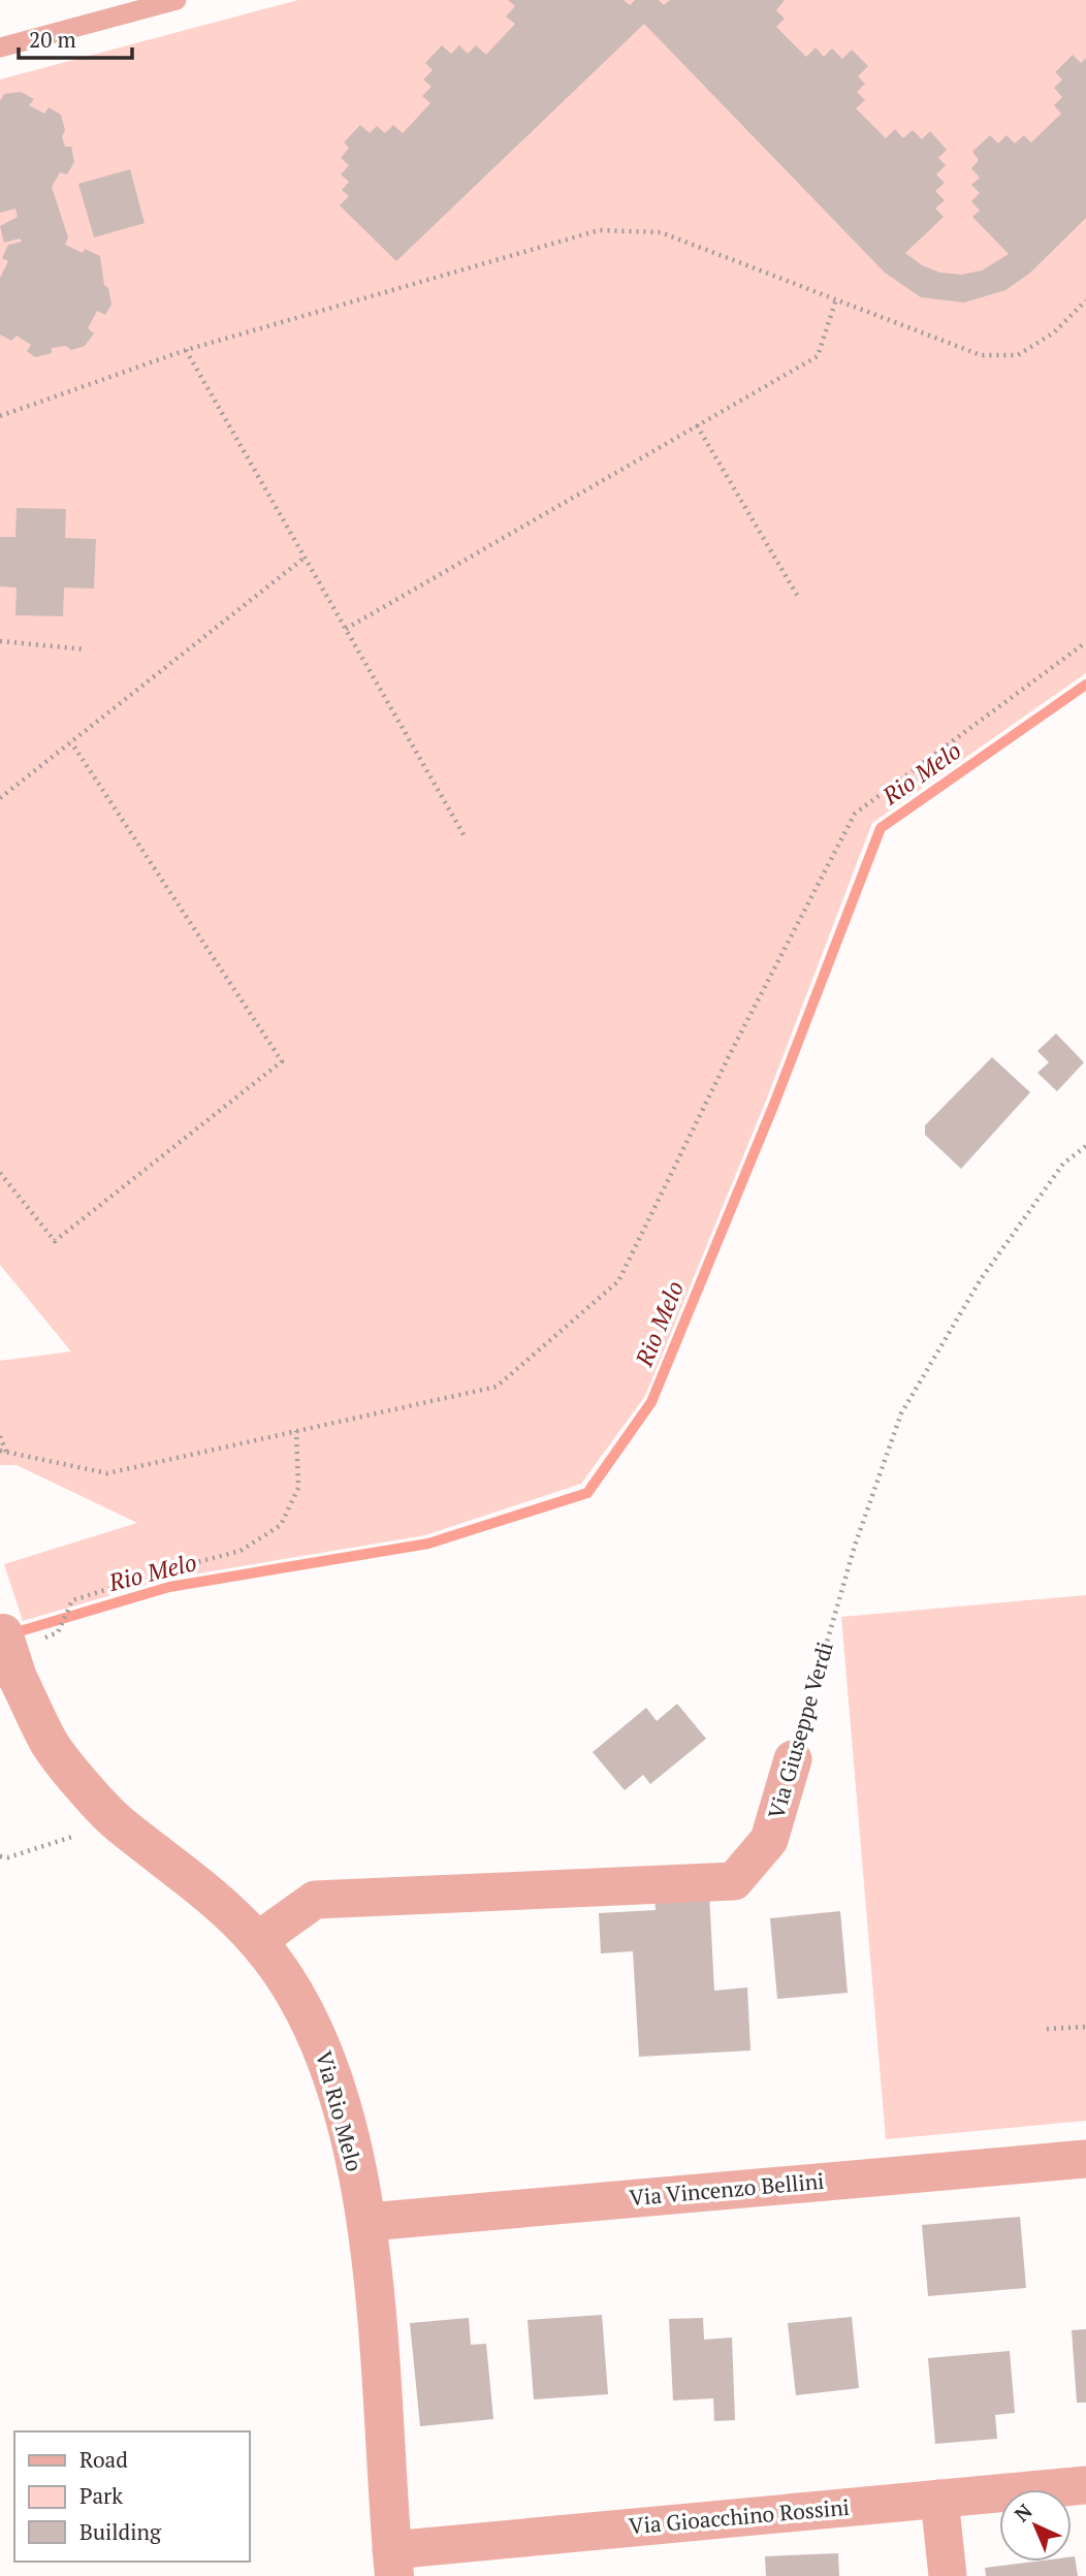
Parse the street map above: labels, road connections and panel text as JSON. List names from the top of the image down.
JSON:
{
  "streets": {
    "street": [
      "Via Giuseppe Verdi",
      "Via Rio Melo",
      "Via Vincenzo Bellini",
      "Via Gioacchino Rossini"
    ]
  },
  "crossings": [
    ["Via Giuseppe Verdi", "Via Rio Melo"],
    ["Via Rio Melo", "Via Vincenzo Bellini"],
    ["Via Rio Melo", "Via Gioacchino Rossini"]
  ],
  "water": ["Rio Melo"],
  "legend": ["Road", "Park", "Building"],
  "scale_bar": "20 m",
  "north": "top left"
}
